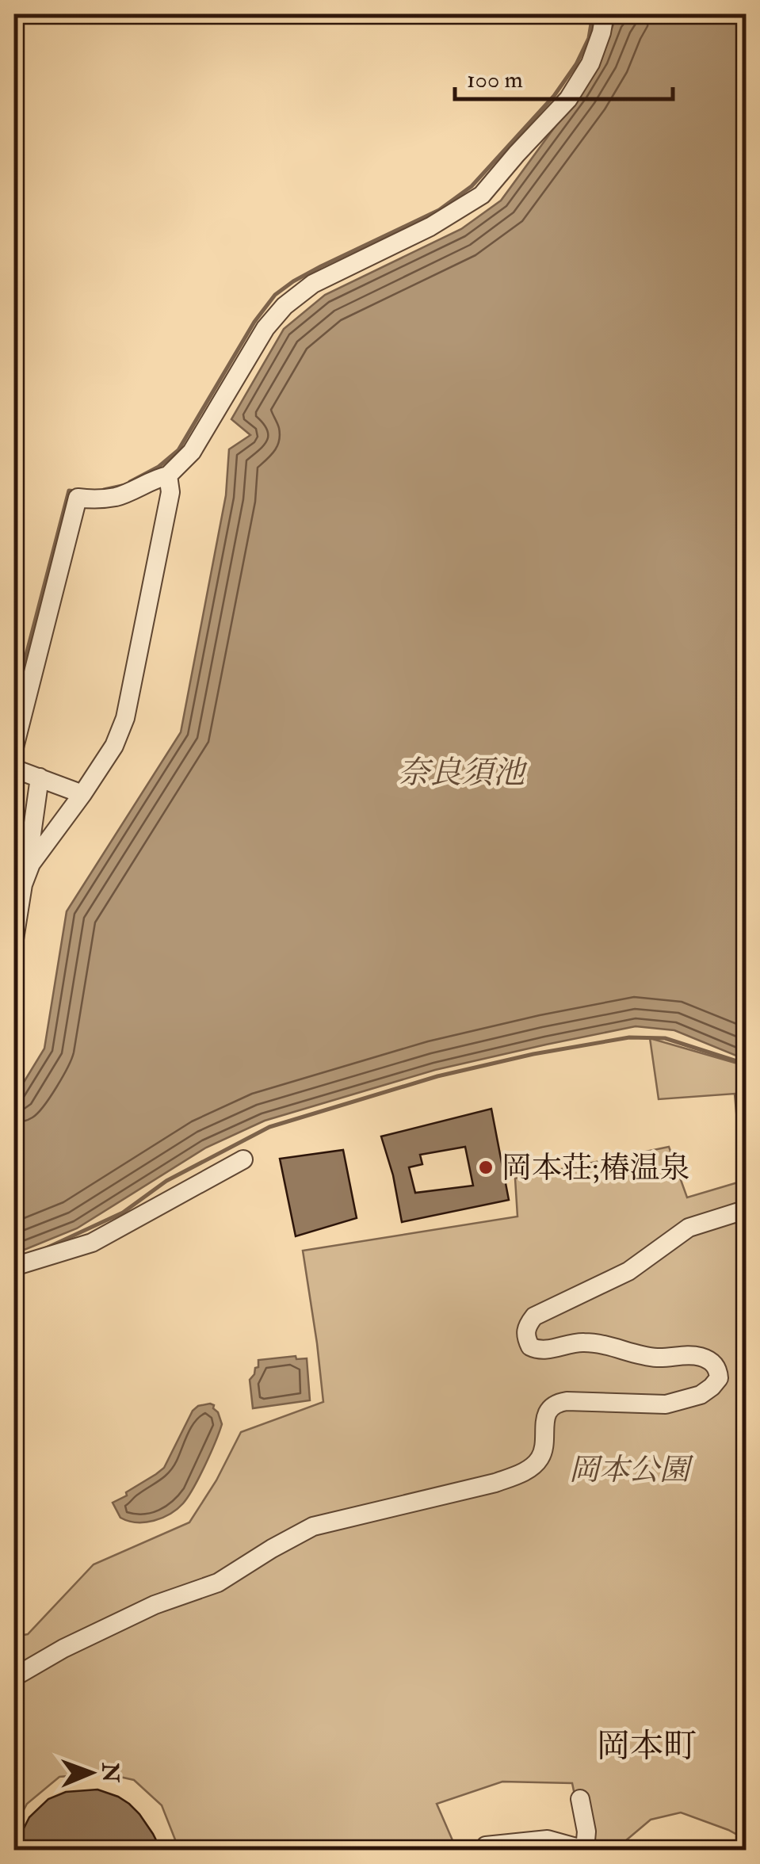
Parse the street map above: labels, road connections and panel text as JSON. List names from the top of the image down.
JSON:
{
  "districts": ["岡本町"],
  "water": ["奈良須池"],
  "parks": ["岡本公園"],
  "places": ["岡本荘;椿温泉"],
  "scale_bar": "100 m",
  "north": "right"
}
